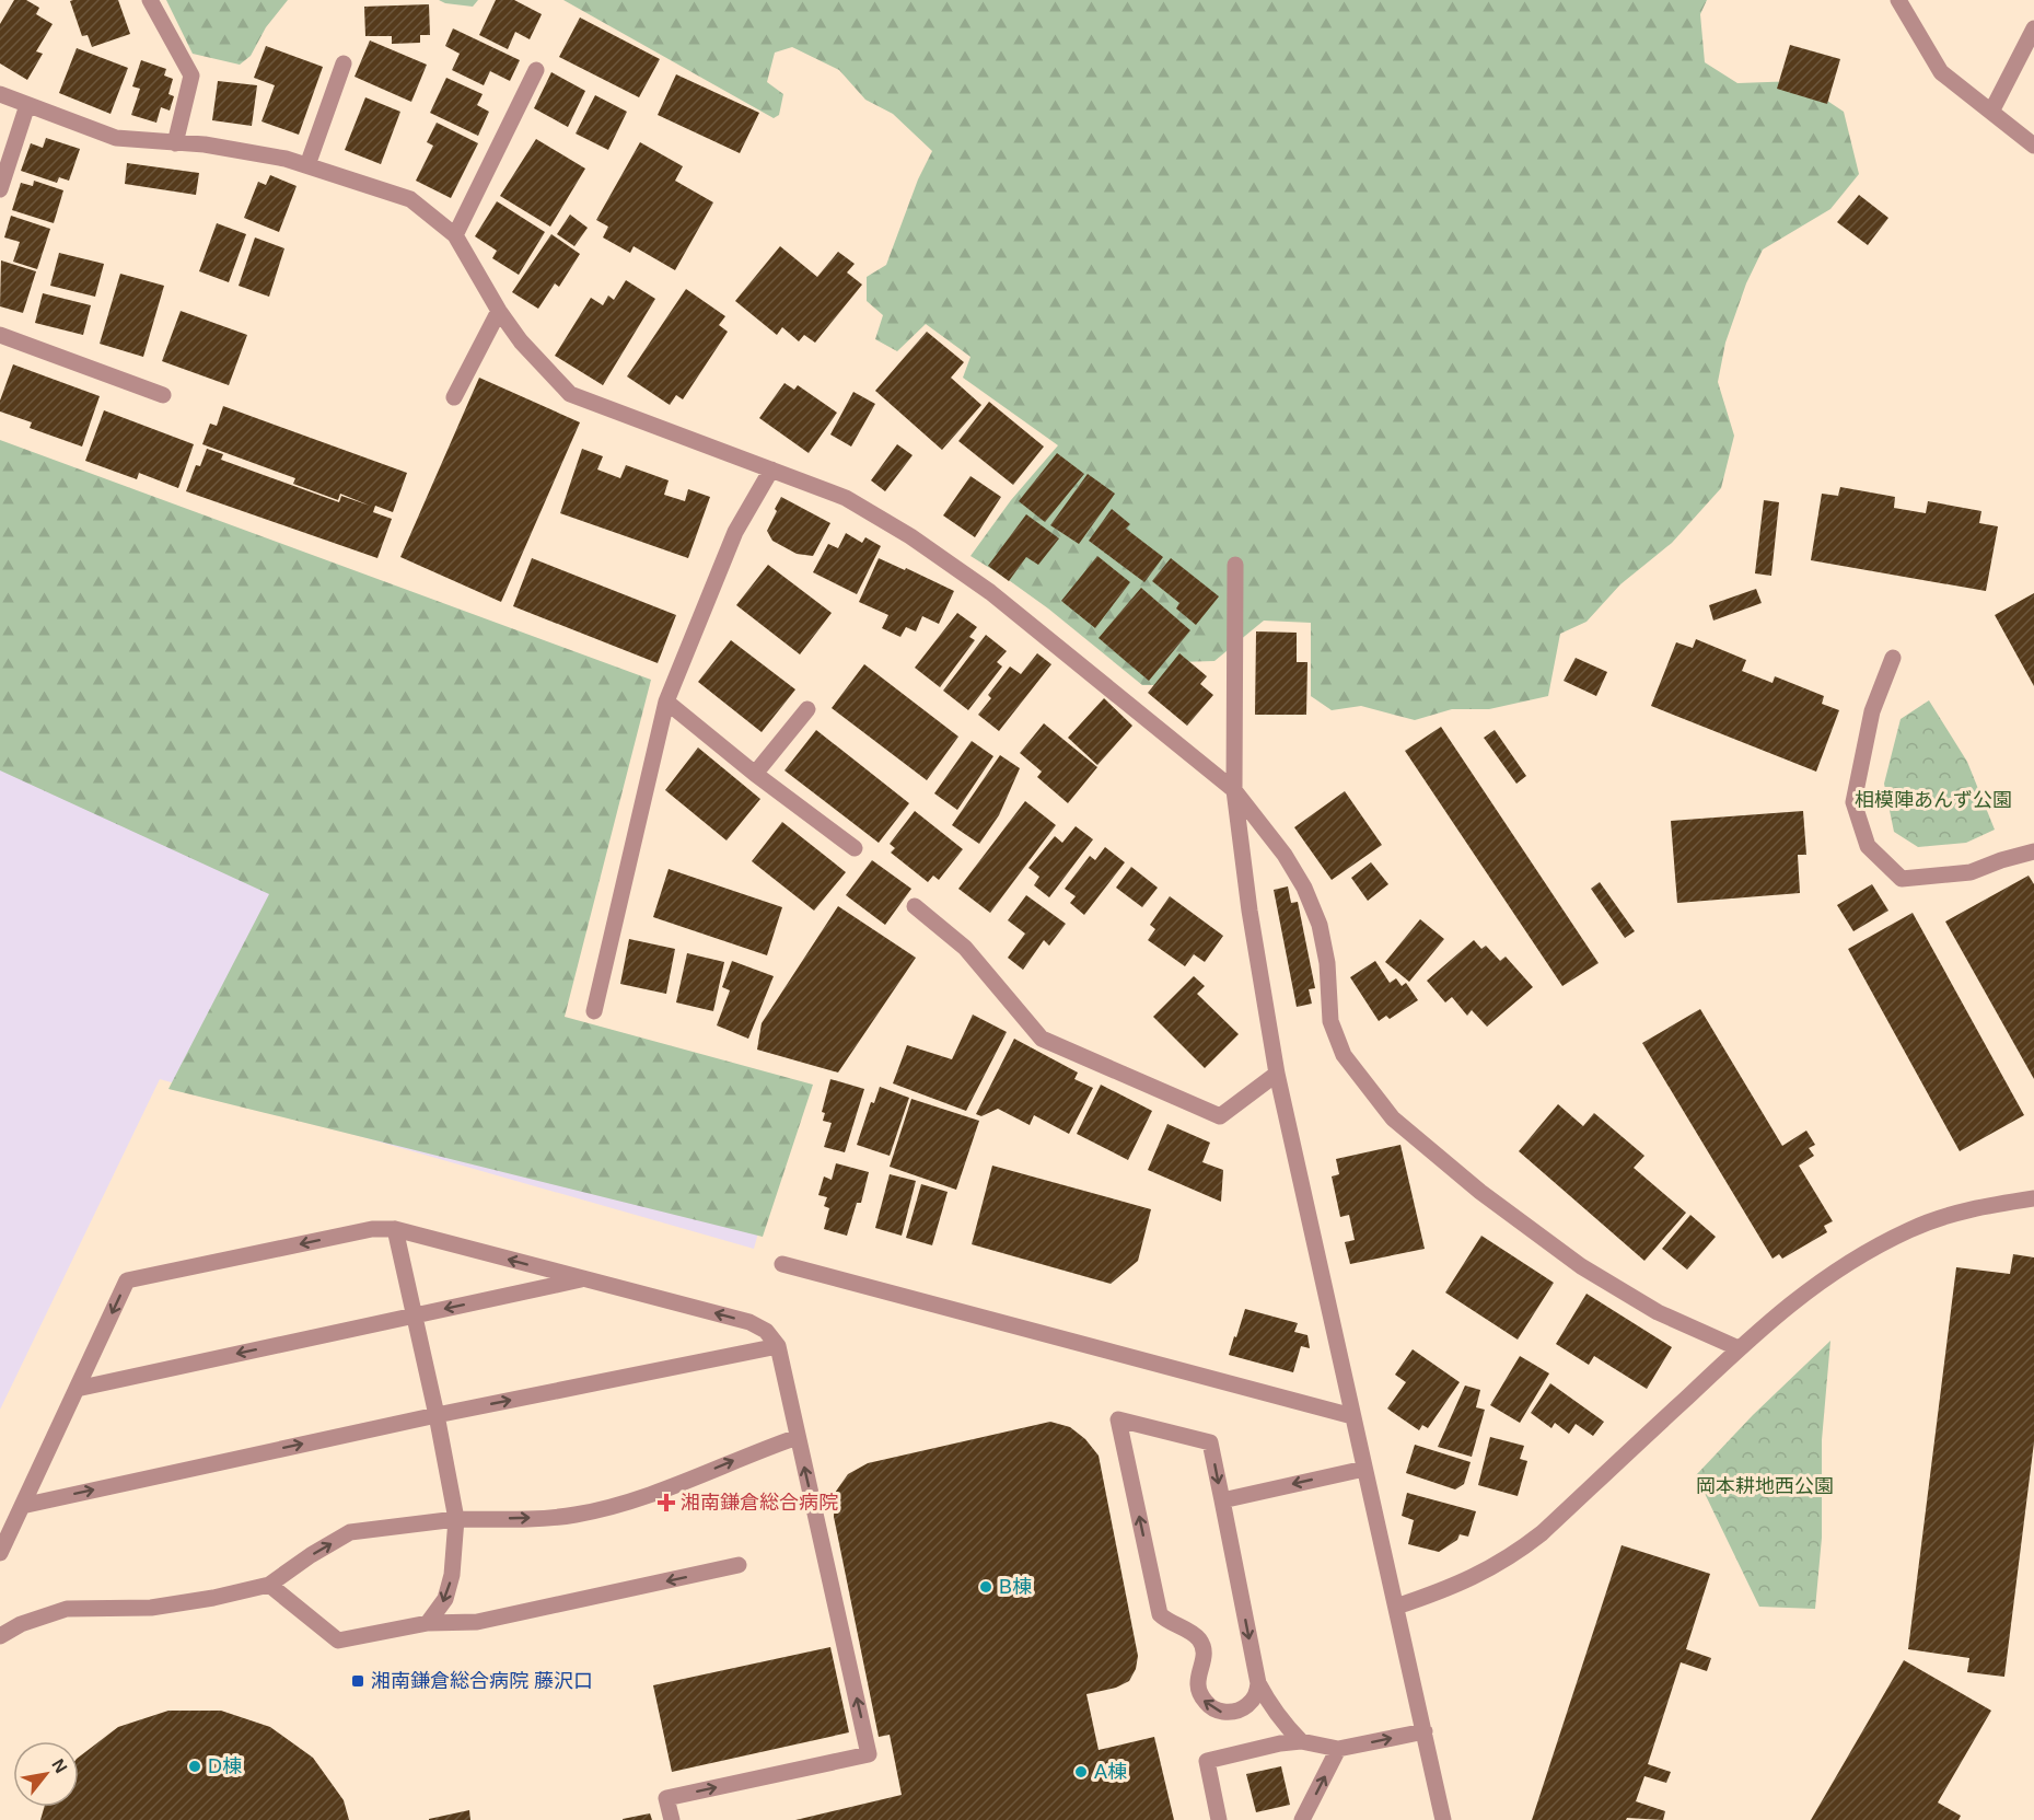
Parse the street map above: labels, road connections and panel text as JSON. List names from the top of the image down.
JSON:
{
  "parks": ["相模陣あんず公園", "岡本耕地西公園"],
  "places": {
    "health": ["湘南鎌倉総合病院"],
    "other": ["B棟", "D棟", "A棟"],
    "transit": ["湘南鎌倉総合病院 藤沢口"]
  },
  "north": "top right"
}
